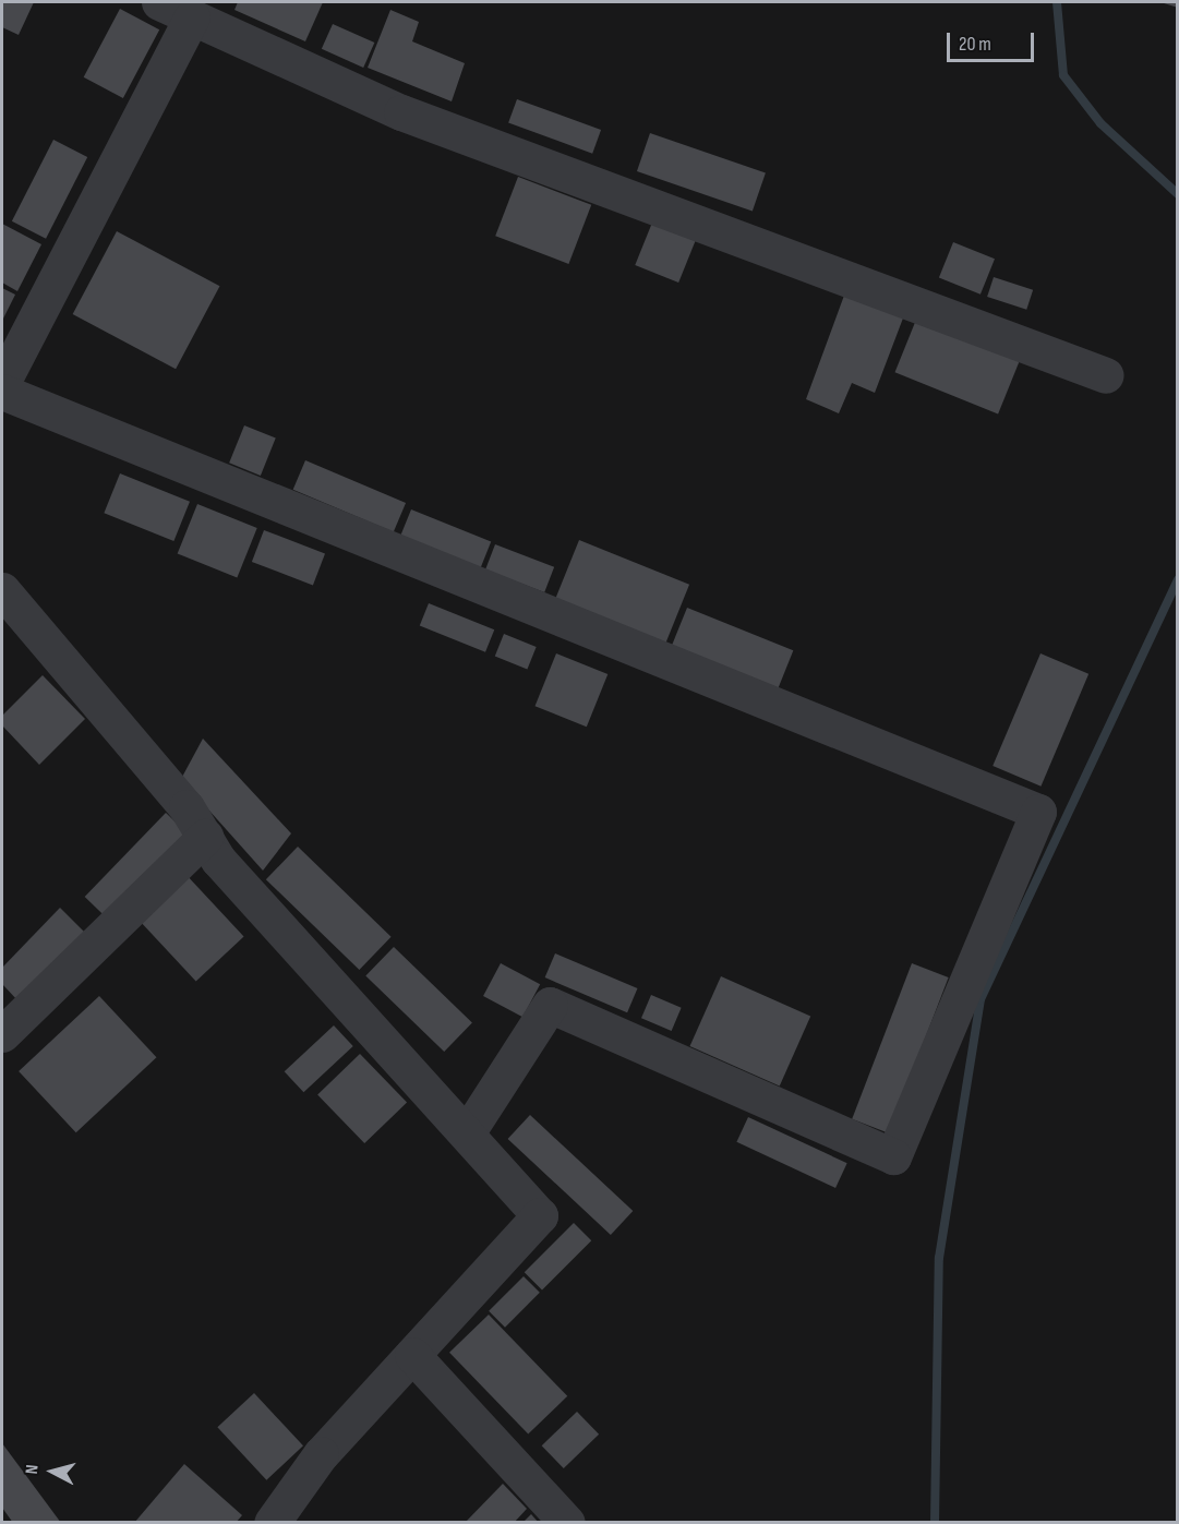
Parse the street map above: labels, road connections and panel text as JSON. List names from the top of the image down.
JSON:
{
  "scale_bar": "20 m",
  "north": "left"
}
